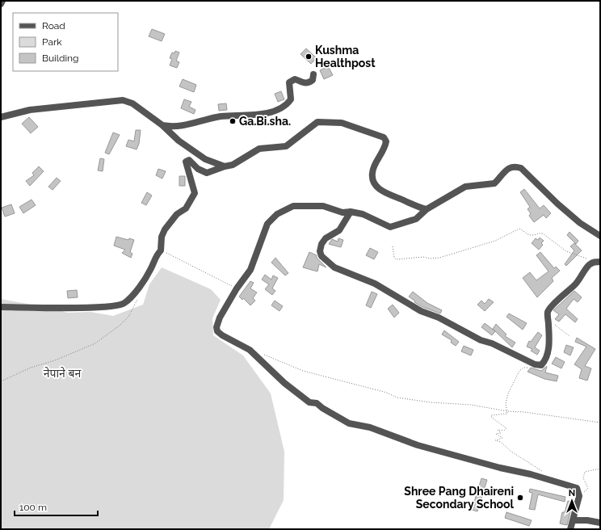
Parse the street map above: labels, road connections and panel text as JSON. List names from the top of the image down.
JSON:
{
  "parks": ["नेपाने बन"],
  "places": ["Kushma Healthpost", "Ga.Bi.sha.", "Shree Pang Dhaireni Secondary School"],
  "legend": ["Road", "Park", "Building"],
  "scale_bar": "100 m",
  "north": "top"
}
